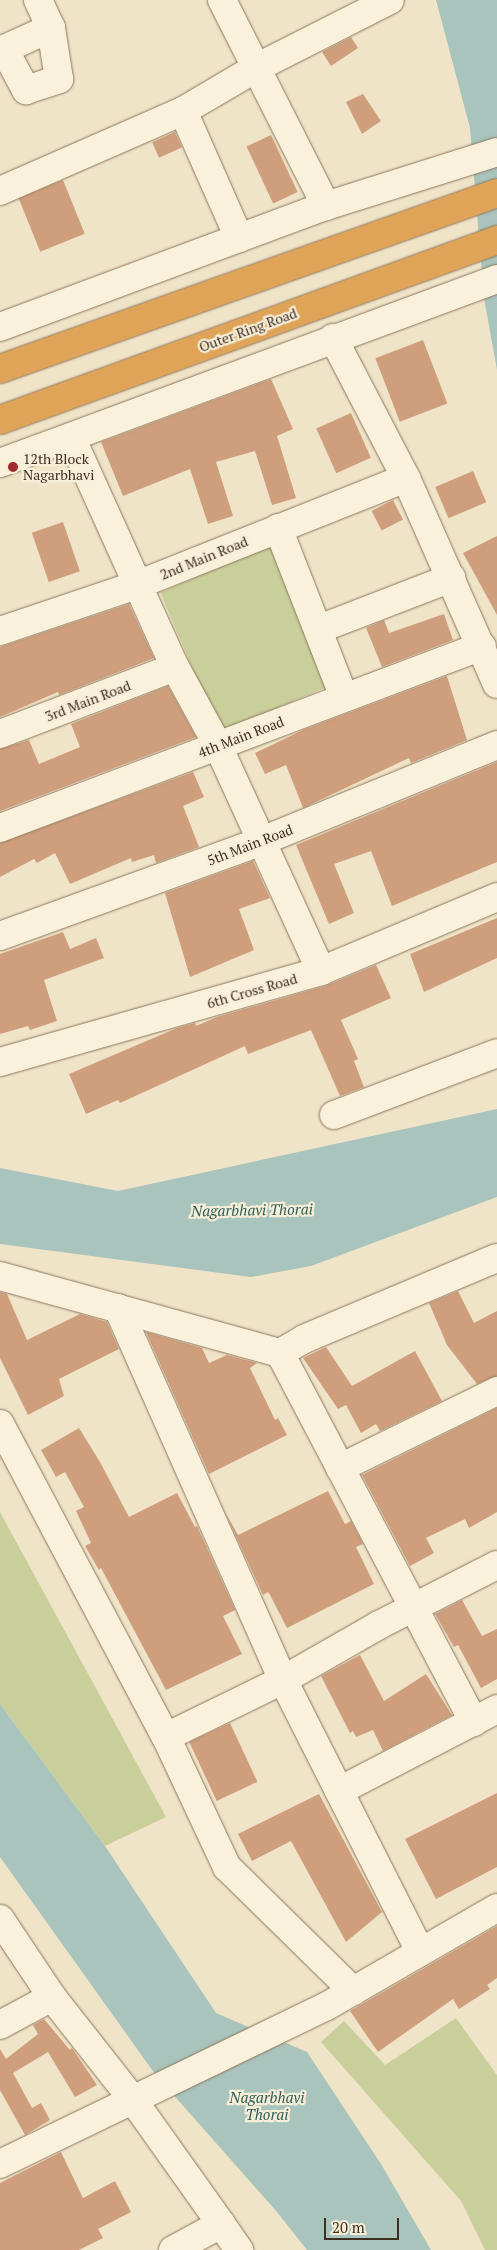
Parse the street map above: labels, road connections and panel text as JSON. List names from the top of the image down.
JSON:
{
  "streets": {
    "highway": ["Outer Ring Road"],
    "street": [
      "2nd Main Road",
      "3rd Main Road",
      "4th Main Road",
      "5th Main Road",
      "6th Cross Road"
    ]
  },
  "water": ["Nagarbhavi Thorai"],
  "places": ["12th Block Nagarbhavi"],
  "scale_bar": "20 m"
}
